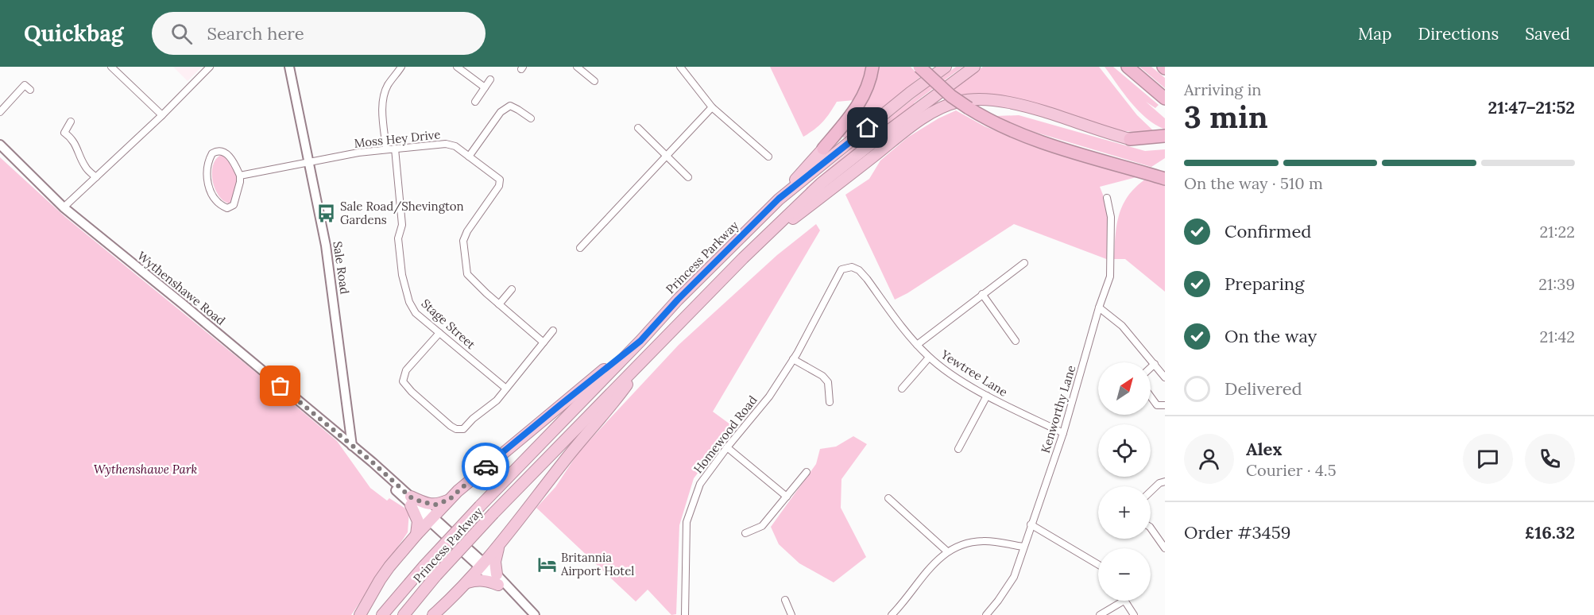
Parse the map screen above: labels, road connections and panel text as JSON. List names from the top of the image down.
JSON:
{
  "streets": {
    "highway": ["Princess Parkway"],
    "main road": ["Sale Road", "Wythenshawe Road"],
    "street": [
      "Moss Hey Drive",
      "Stage Street",
      "Yewtree Lane",
      "Kenworthy Lane",
      "Homewood Road"
    ]
  },
  "crossings": [
    ["Moss Hey Drive", "Sale Road"],
    ["Moss Hey Drive", "Stage Street"],
    ["Sale Road", "Wythenshawe Road"],
    ["Yewtree Lane", "Kenworthy Lane"],
    ["Yewtree Lane", "Homewood Road"]
  ],
  "parks": ["Wythenshawe Park"],
  "places": {
    "bus stop": ["Sale Road/Shevington Gardens"],
    "hotel": ["Britannia Airport Hotel"]
  },
  "north": "top right",
  "page": {
    "header": "Quickbag",
    "search": "Search here",
    "nav": ["Map", "Directions", "Saved"],
    "heading": ["3 min", "Arriving in", "21:47–21:52"],
    "panel": [
      "Alex",
      "Courier · 4.5",
      "Order #3459",
      "£16.32"
    ],
    "bar": "On the way · 510 m",
    "list": [
      ["Confirmed", "21:22"],
      ["Preparing", "21:39"],
      ["On the way", "21:42"],
      "Delivered"
    ],
    "map_buttons": ["+", "−"]
  }
}
